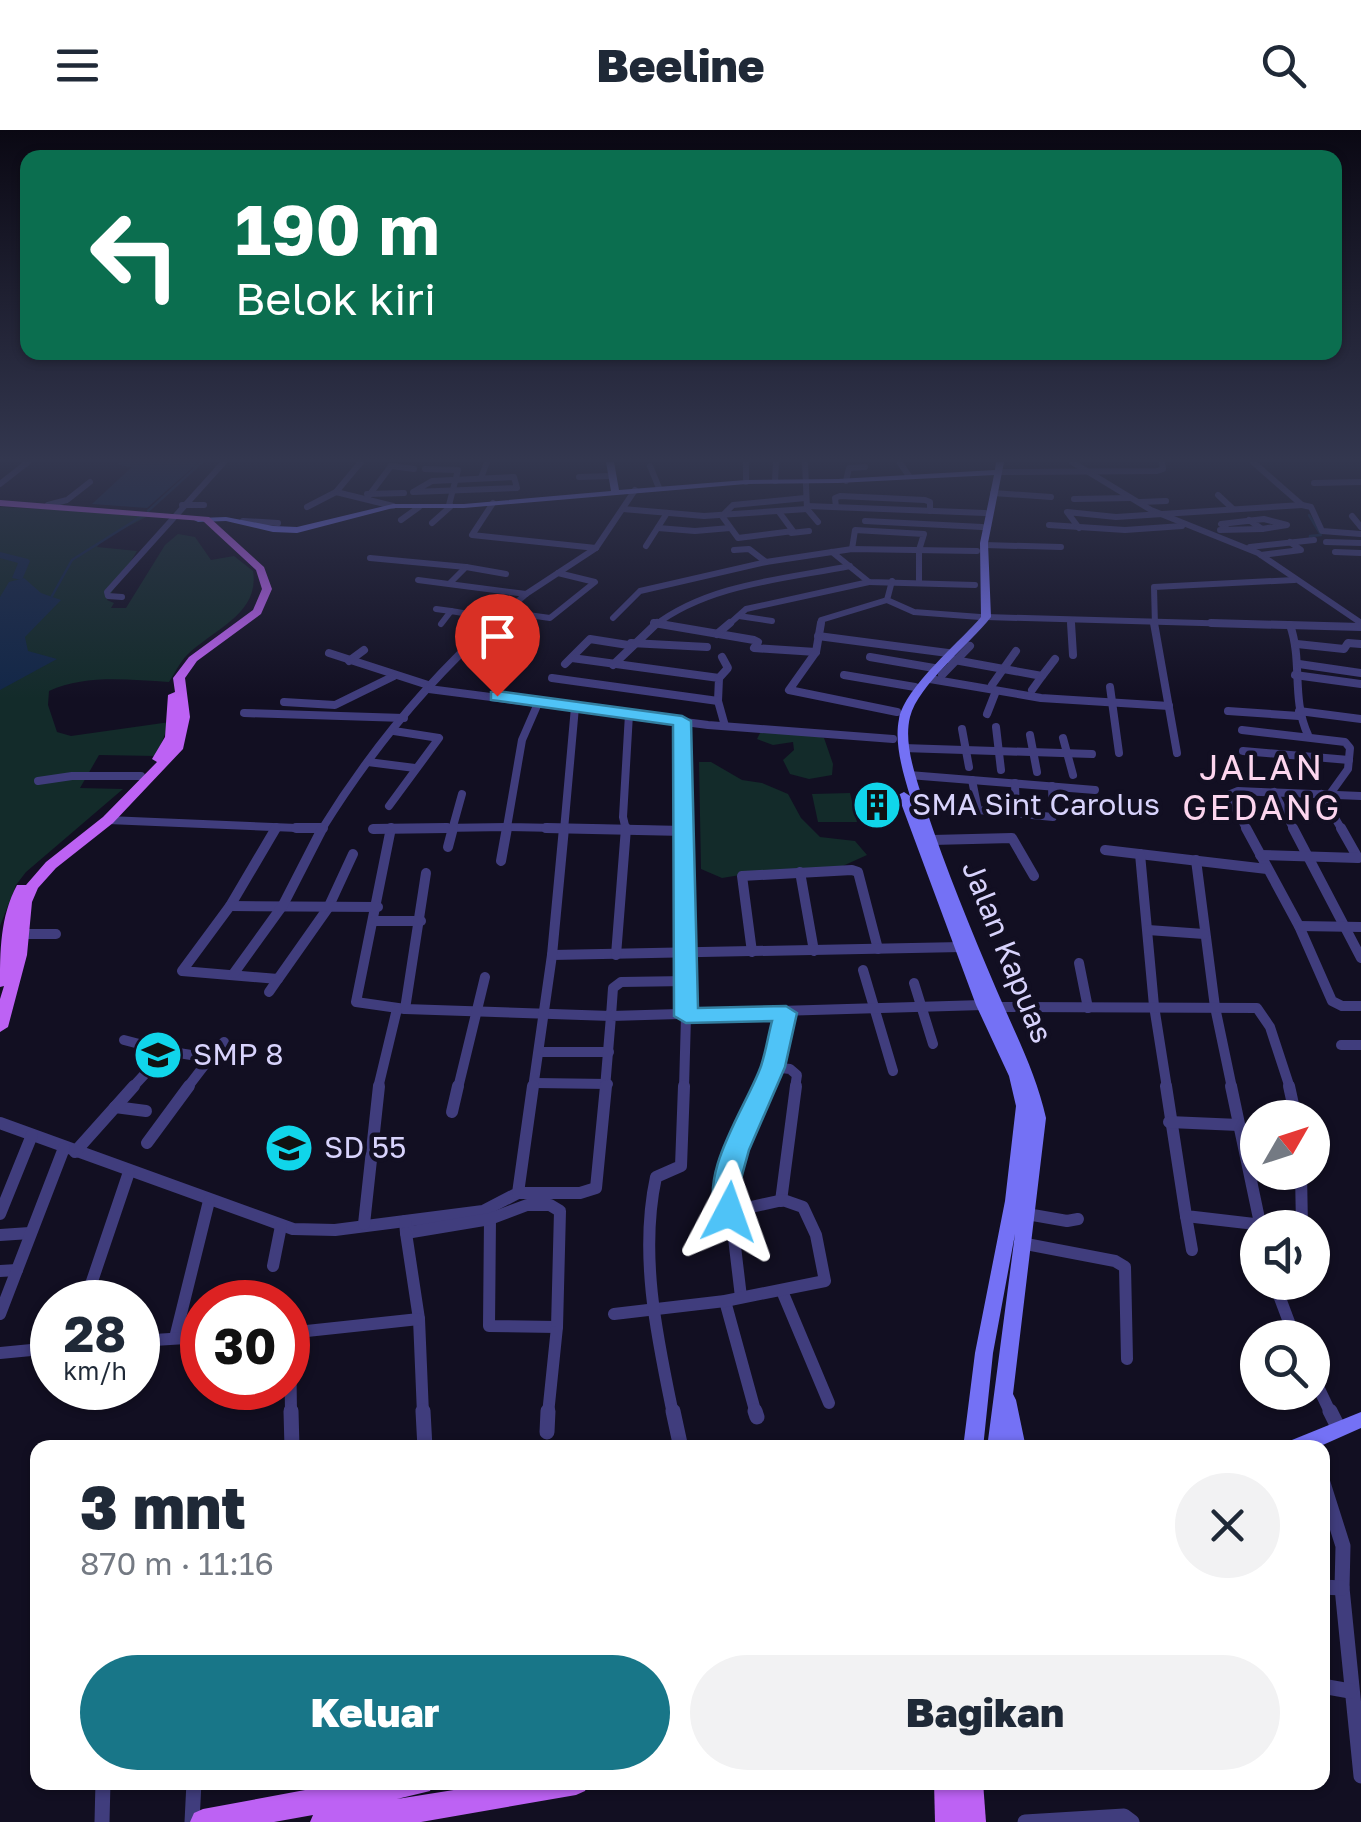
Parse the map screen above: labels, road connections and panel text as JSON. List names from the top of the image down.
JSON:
{
  "streets": {
    "street": ["Jalan Kapuas"]
  },
  "districts": ["JALAN GEDANG"],
  "places": {
    "building": ["SMA Sint Carolus"],
    "school or university": ["SMP 8", "SD 55"]
  },
  "north": "top right",
  "page": {
    "header": "Beeline",
    "turn": ["190 m", "Belok kiri"],
    "speed": "28 km/h",
    "limit": "30",
    "heading": ["3 mnt", "870 m · 11:16"],
    "buttons": ["Keluar", "Bagikan"]
  }
}
